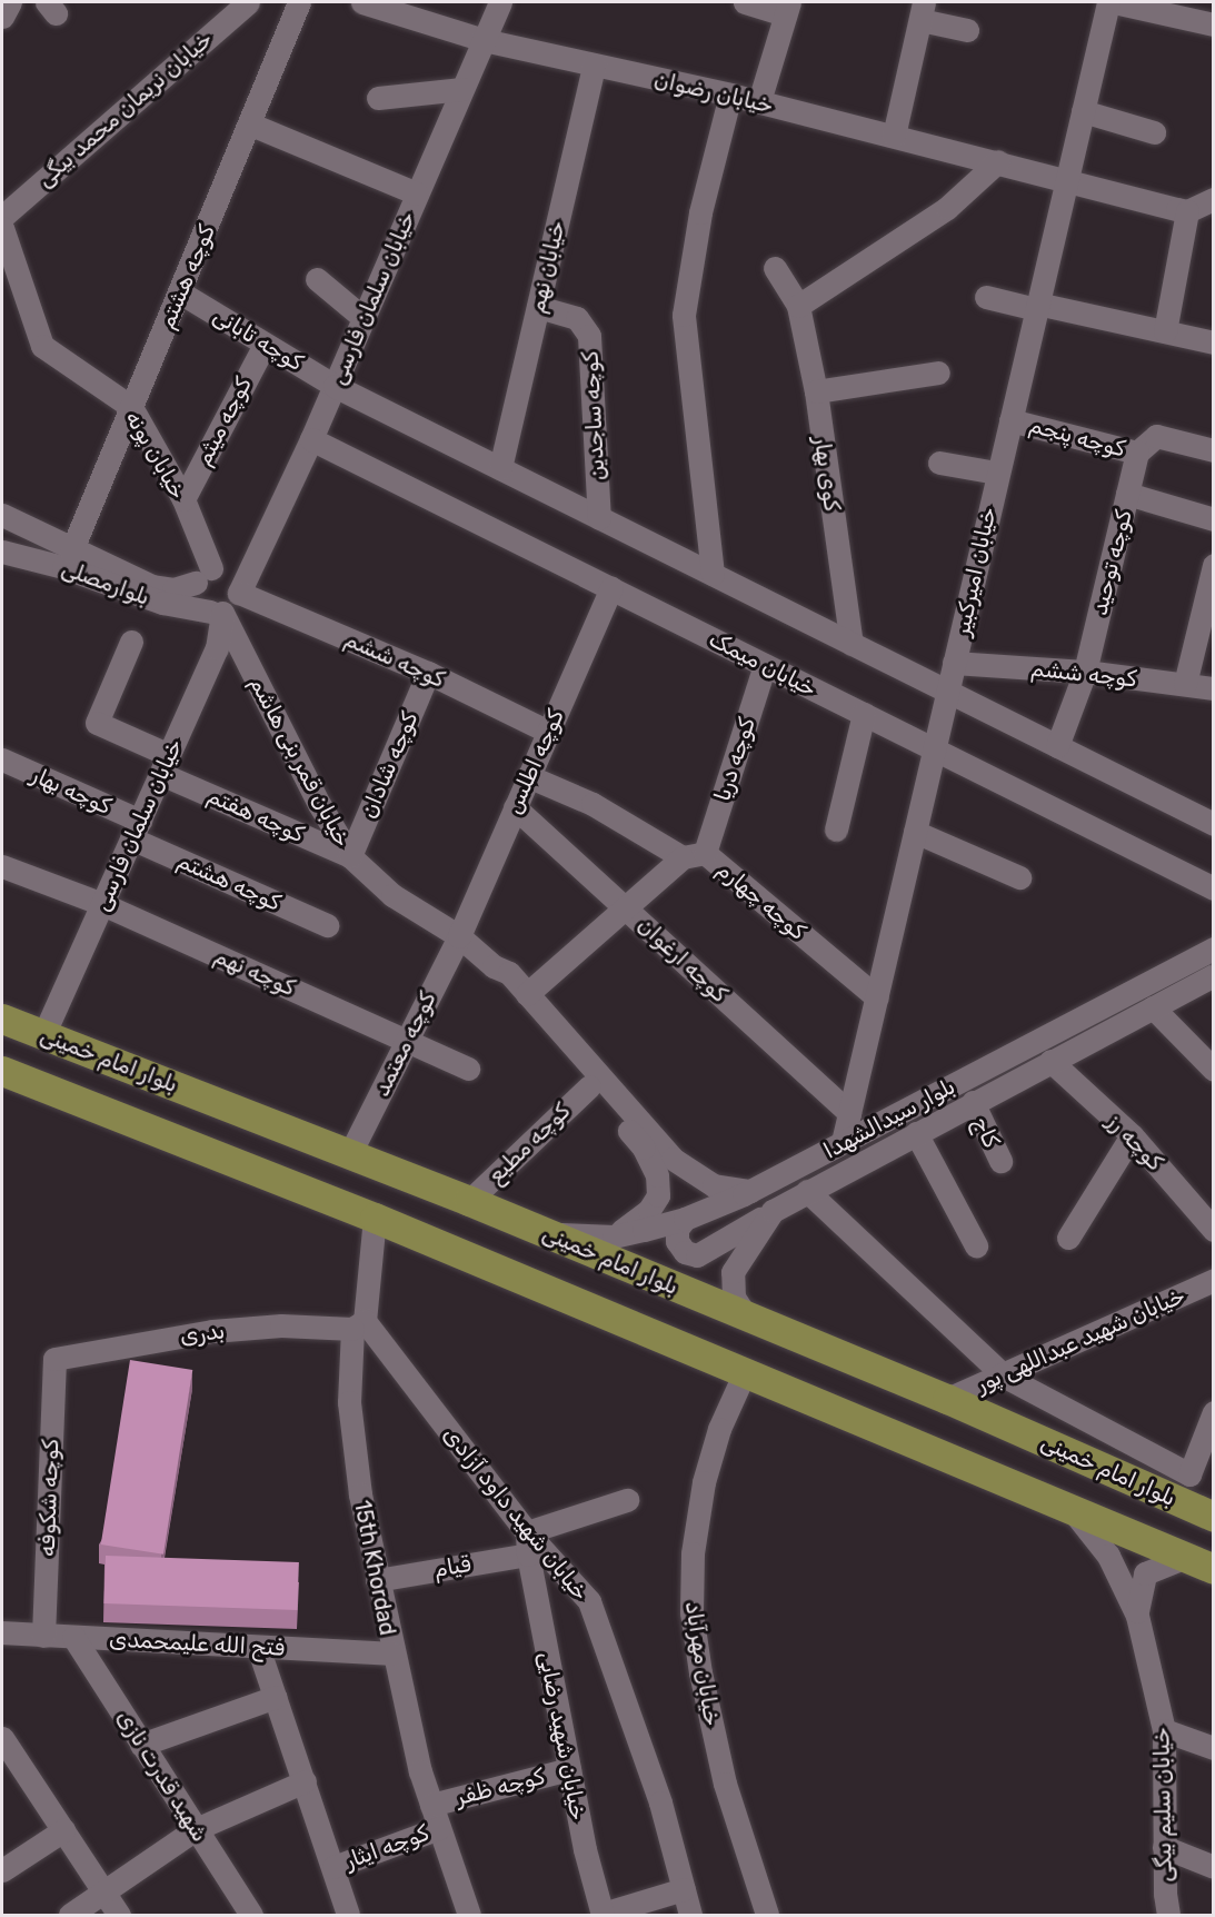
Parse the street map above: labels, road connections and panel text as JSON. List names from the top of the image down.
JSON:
{
  "streets": {
    "main road": ["بلوار امام خمینی"],
    "street": [
      "خیابان رضوان",
      "خیابان نریمان محمد بیگی",
      "خیابان نهم",
      "کوچه هشتم",
      "خیابان سلمان فارسی",
      "کوچه تابانی",
      "کوچه ساجدین",
      "کوچه میثم",
      "کوچه پنجم",
      "خیابان پونه",
      "کوی بهار",
      "کوچه توحید",
      "خیابان امیرکبیر",
      "بلوارمصلی",
      "کوچه ششم",
      "خیابان میمک",
      "کوچه دریا",
      "خیابان قمر بنی هاشم",
      "کوچه اطلس",
      "کوچه شادان",
      "کوچه بهار",
      "کوچه هفتم",
      "کوچه چهارم",
      "کوچه ارغوان",
      "کوچه نهم",
      "کوچه معتمد",
      "بلوار سیدالشهدا",
      "کاج",
      "کوچه رز",
      "کوچه مطیع",
      "بدری",
      "خیابان شهید عبداللهی پور",
      "کوچه شکوفه",
      "خیابان شهید داود آزادی",
      "قیام",
      "15th Khordad",
      "فتح الله علیمحمدی",
      "خیابان مهرآباد",
      "خیابان شهید رضایی",
      "شهید قدرت نازی",
      "کوچه ظفر",
      "خیابان سلیم بیگی",
      "کوچه ایثار"
    ]
  },
  "crossings": [
    ["خیابان رضوان", "خیابان نهم"],
    ["خیابان رضوان", "خیابان سلمان فارسی"],
    ["خیابان رضوان", "خیابان امیرکبیر"],
    ["خیابان نهم", "کوچه ساجدین"],
    ["کوچه هشتم", "خیابان سلمان فارسی"],
    ["کوچه هشتم", "کوچه تابانی"],
    ["کوچه هشتم", "خیابان پونه"],
    ["کوچه هشتم", "بلوارمصلی"],
    ["کوچه هشتم", "کوچه بهار"],
    ["خیابان سلمان فارسی", "کوچه تابانی"],
    ["خیابان سلمان فارسی", "خیابان پونه"],
    ["خیابان سلمان فارسی", "بلوارمصلی"],
    ["خیابان سلمان فارسی", "کوچه ششم"],
    ["خیابان سلمان فارسی", "خیابان میمک"],
    ["خیابان سلمان فارسی", "خیابان قمر بنی هاشم"],
    ["خیابان سلمان فارسی", "کوچه بهار"],
    ["خیابان سلمان فارسی", "کوچه هفتم"],
    ["خیابان سلمان فارسی", "کوچه نهم"],
    ["خیابان سلمان فارسی", "بلوار امام خمینی"],
    ["کوچه تابانی", "کوچه میثم"],
    ["کوچه میثم", "خیابان پونه"],
    ["کوچه پنجم", "کوچه توحید"],
    ["کوچه پنجم", "خیابان امیرکبیر"],
    ["خیابان پونه", "بلوارمصلی"],
    ["خیابان پونه", "کوچه ششم"],
    ["خیابان پونه", "خیابان قمر بنی هاشم"],
    ["کوچه توحید", "کوچه ششم"],
    ["خیابان امیرکبیر", "کوچه ششم"],
    ["خیابان امیرکبیر", "خیابان میمک"],
    ["خیابان امیرکبیر", "کوچه چهارم"],
    ["خیابان امیرکبیر", "کوچه ارغوان"],
    ["خیابان امیرکبیر", "بلوار سیدالشهدا"],
    ["بلوارمصلی", "کوچه ششم"],
    ["بلوارمصلی", "خیابان قمر بنی هاشم"],
    ["کوچه ششم", "خیابان قمر بنی هاشم"],
    ["کوچه ششم", "کوچه اطلس"],
    ["کوچه ششم", "کوچه شادان"],
    ["خیابان میمک", "کوچه دریا"],
    ["خیابان میمک", "کوچه اطلس"],
    ["کوچه دریا", "کوچه چهارم"],
    ["خیابان قمر بنی هاشم", "کوچه اطلس"],
    ["خیابان قمر بنی هاشم", "کوچه شادان"],
    ["خیابان قمر بنی هاشم", "کوچه هفتم"],
    ["خیابان قمر بنی هاشم", "کوچه معتمد"],
    ["خیابان قمر بنی هاشم", "بلوار سیدالشهدا"],
    ["خیابان قمر بنی هاشم", "کوچه مطیع"],
    ["کوچه اطلس", "کوچه چهارم"],
    ["کوچه اطلس", "کوچه ارغوان"],
    ["کوچه اطلس", "کوچه معتمد"],
    ["کوچه شادان", "کوچه هفتم"],
    ["کوچه نهم", "کوچه معتمد"],
    ["کوچه معتمد", "بلوار امام خمینی"],
    ["بلوار امام خمینی", "بلوار سیدالشهدا"],
    ["بلوار امام خمینی", "کوچه مطیع"],
    ["بلوار امام خمینی", "خیابان شهید عبداللهی پور"],
    ["بلوار سیدالشهدا", "کاج"],
    ["بلوار سیدالشهدا", "کوچه رز"],
    ["بدری", "کوچه شکوفه"],
    ["بدری", "خیابان شهید داود آزادی"],
    ["بدری", "15th Khordad"],
    ["کوچه شکوفه", "فتح الله علیمحمدی"],
    ["خیابان شهید داود آزادی", "قیام"],
    ["خیابان شهید داود آزادی", "15th Khordad"],
    ["خیابان شهید داود آزادی", "خیابان شهید رضایی"],
    ["قیام", "15th Khordad"],
    ["قیام", "خیابان شهید رضایی"],
    ["15th Khordad", "فتح الله علیمحمدی"],
    ["15th Khordad", "کوچه ظفر"],
    ["15th Khordad", "کوچه ایثار"],
    ["فتح الله علیمحمدی", "شهید قدرت نازی"],
    ["خیابان شهید رضایی", "کوچه ظفر"]
  ]
}
